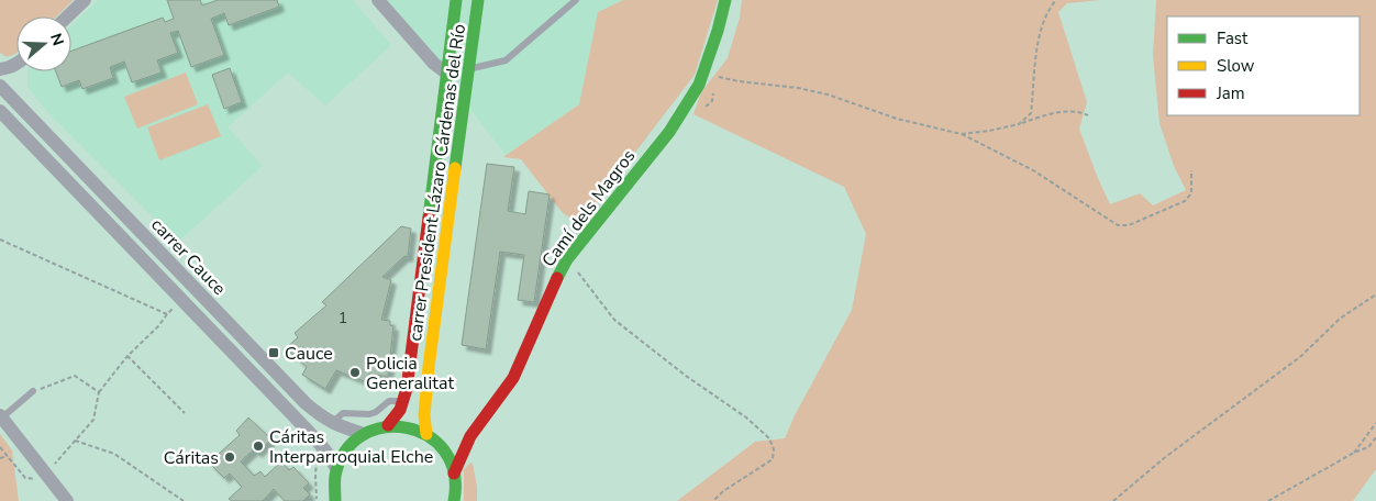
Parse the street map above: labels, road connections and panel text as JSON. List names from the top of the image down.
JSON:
{
  "streets": {
    "main road": ["carrer President Lázaro Cárdenas del Río", "Camí dels Magros"],
    "street": ["carrer Cauce"]
  },
  "places": {
    "transit": ["Cauce"],
    "other": ["Policia Generalitat", "Cáritas Interparroquial Elche", "Cáritas"]
  },
  "house_numbers": ["1"],
  "legend": ["Fast", "Slow", "Jam"],
  "north": "right"
}
